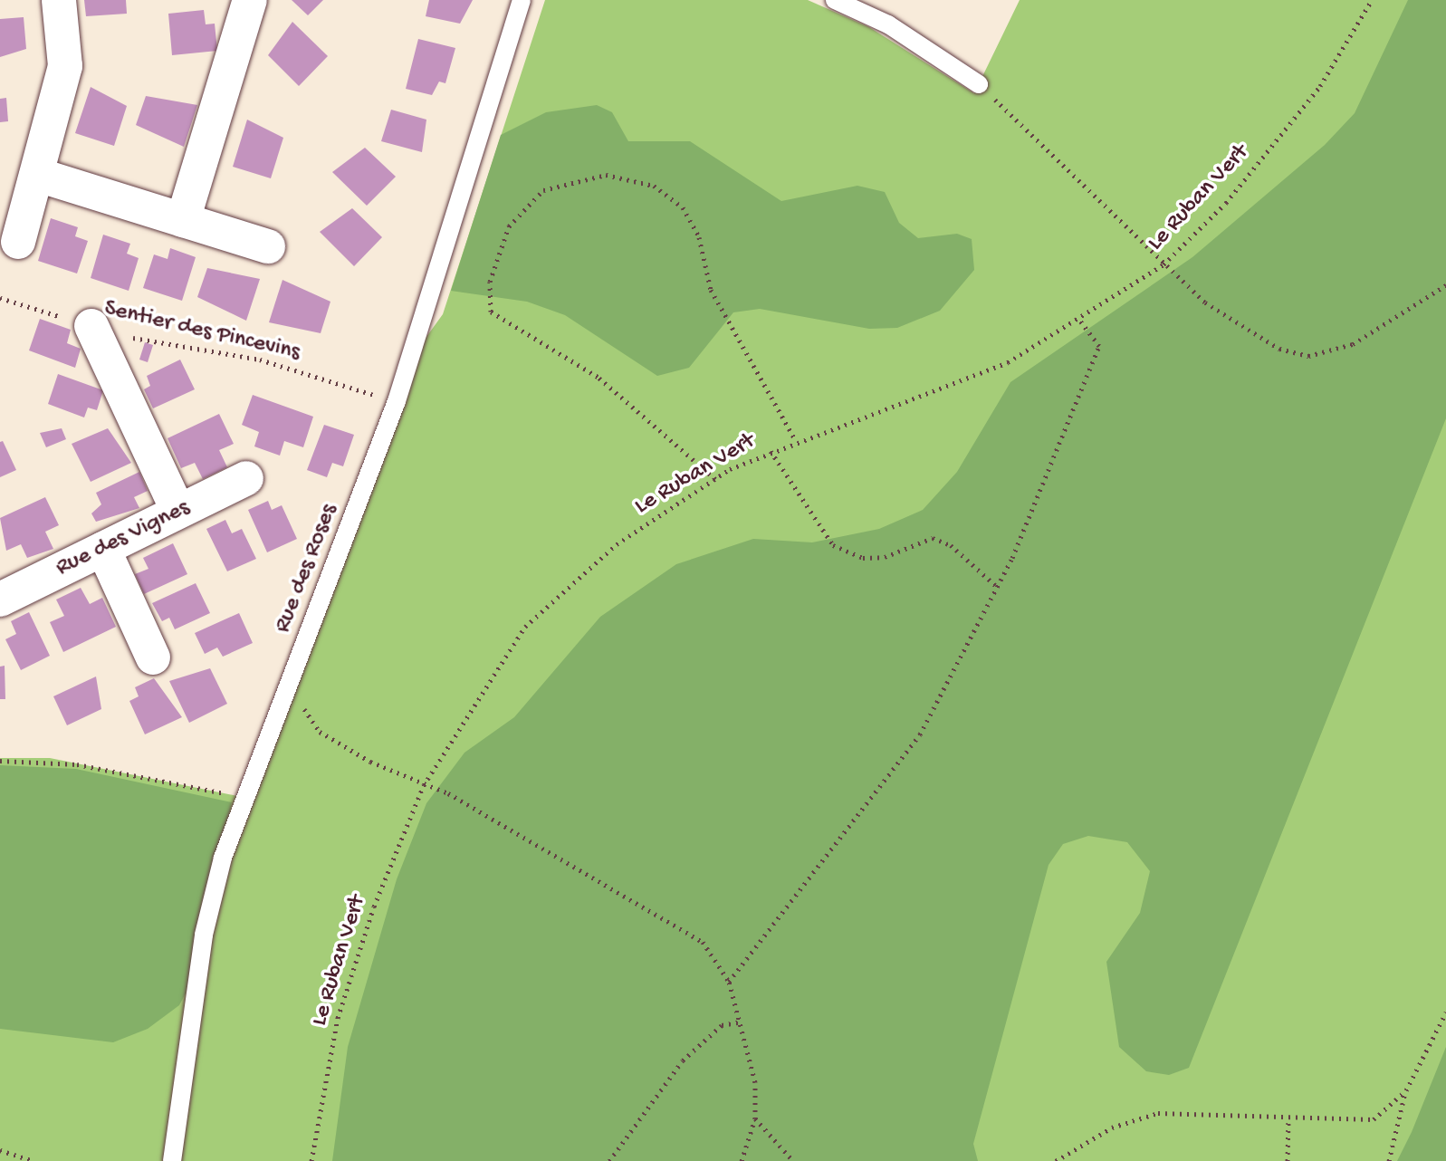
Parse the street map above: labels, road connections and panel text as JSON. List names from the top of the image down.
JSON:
{
  "streets": {
    "street": ["Rue des Vignes"],
    "lane": ["Rue des Roses"],
    "path": ["Le Ruban Vert", "Sentier des Pincevins"]
  },
  "crossings": [
    ["Sentier des Pincevins", "Rue des Roses"]
  ]
}
